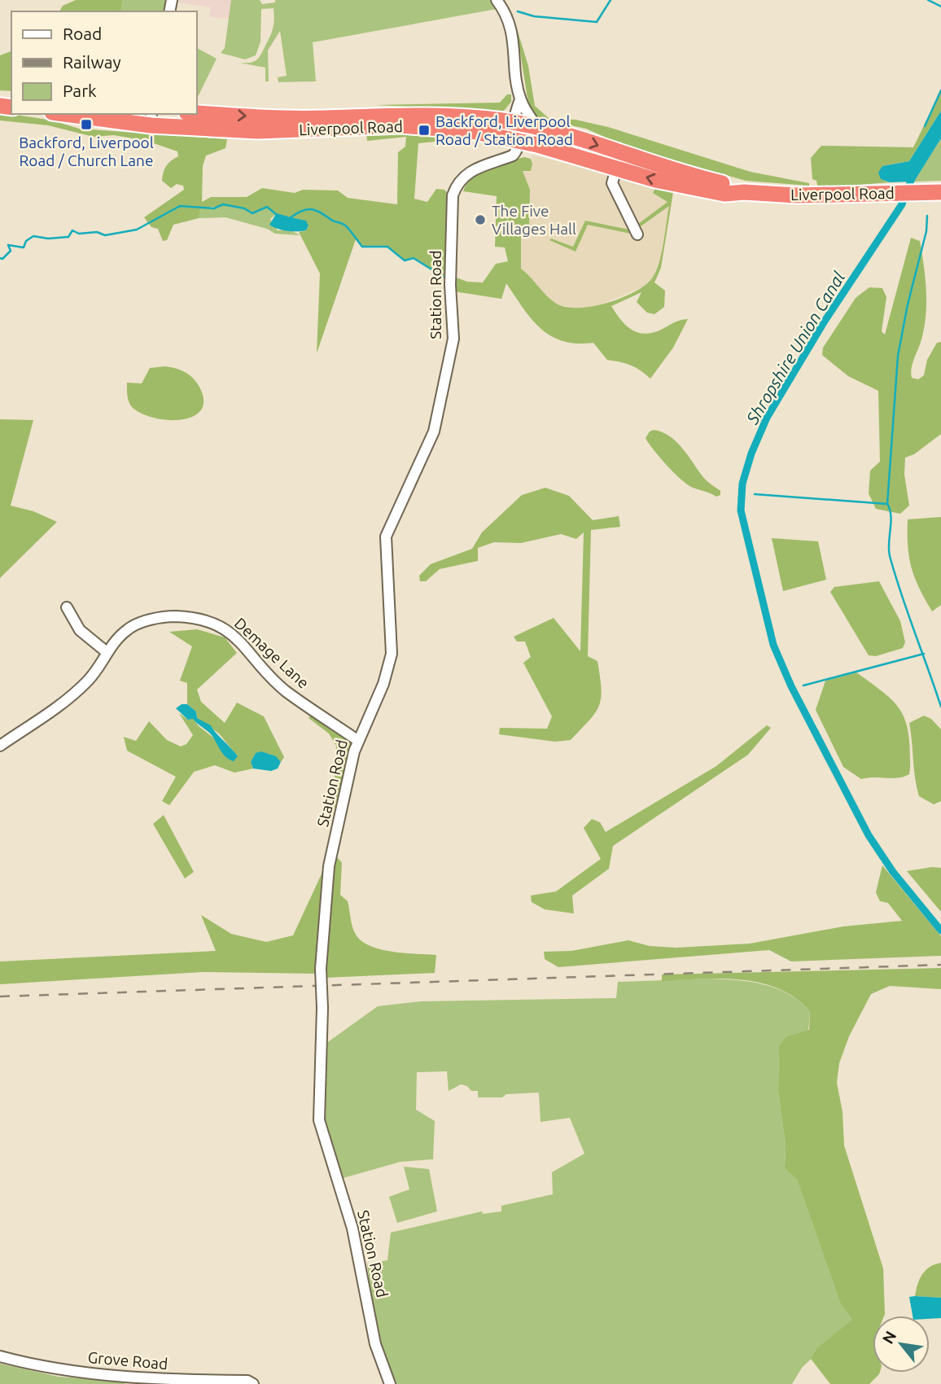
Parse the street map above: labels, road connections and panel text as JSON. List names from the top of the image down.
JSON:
{
  "streets": {
    "highway": ["Liverpool Road"],
    "street": ["Station Road", "Demage Lane", "Grove Road"]
  },
  "crossings": [
    ["Station Road", "Demage Lane"]
  ],
  "water": ["Shropshire Union Canal"],
  "places": {
    "transit": ["Backford, Liverpool Road / Church Lane", "Backford, Liverpool Road / Station Road"],
    "other": ["The Five Villages Hall"]
  },
  "legend": ["Road", "Railway", "Park"],
  "north": "top left"
}
